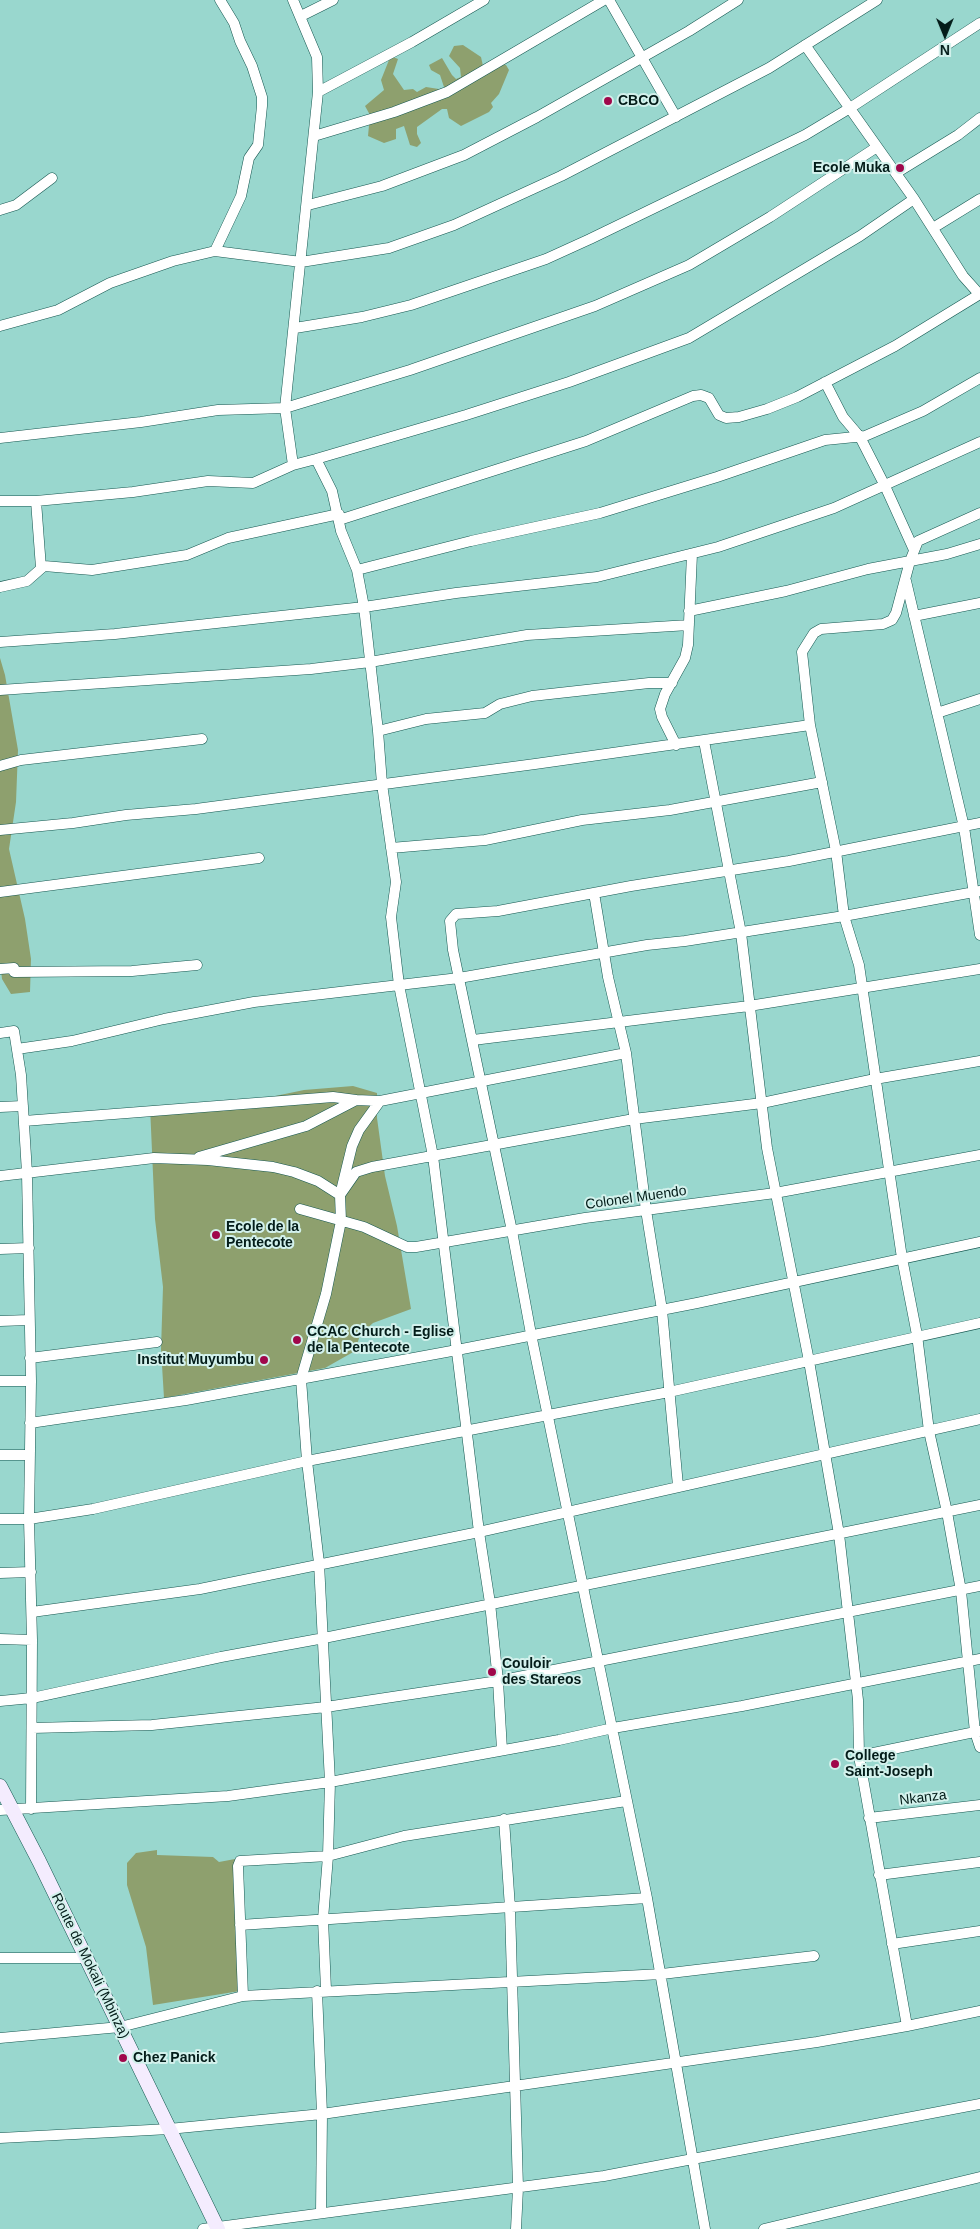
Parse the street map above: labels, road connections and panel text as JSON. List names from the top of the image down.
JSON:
{
  "streets": {
    "street": ["Colonel Muendo", "Nkanza", "Route de Mokali (Mbinza)"]
  },
  "places": [
    "CBCO",
    "Ecole Muka",
    "Ecole de la Pentecote",
    "CCAC Church - Eglise de la Pentecote",
    "Institut Muyumbu",
    "Couloir des Stareos",
    "College Saint-Joseph",
    "Chez Panick"
  ],
  "north": "bottom"
}
